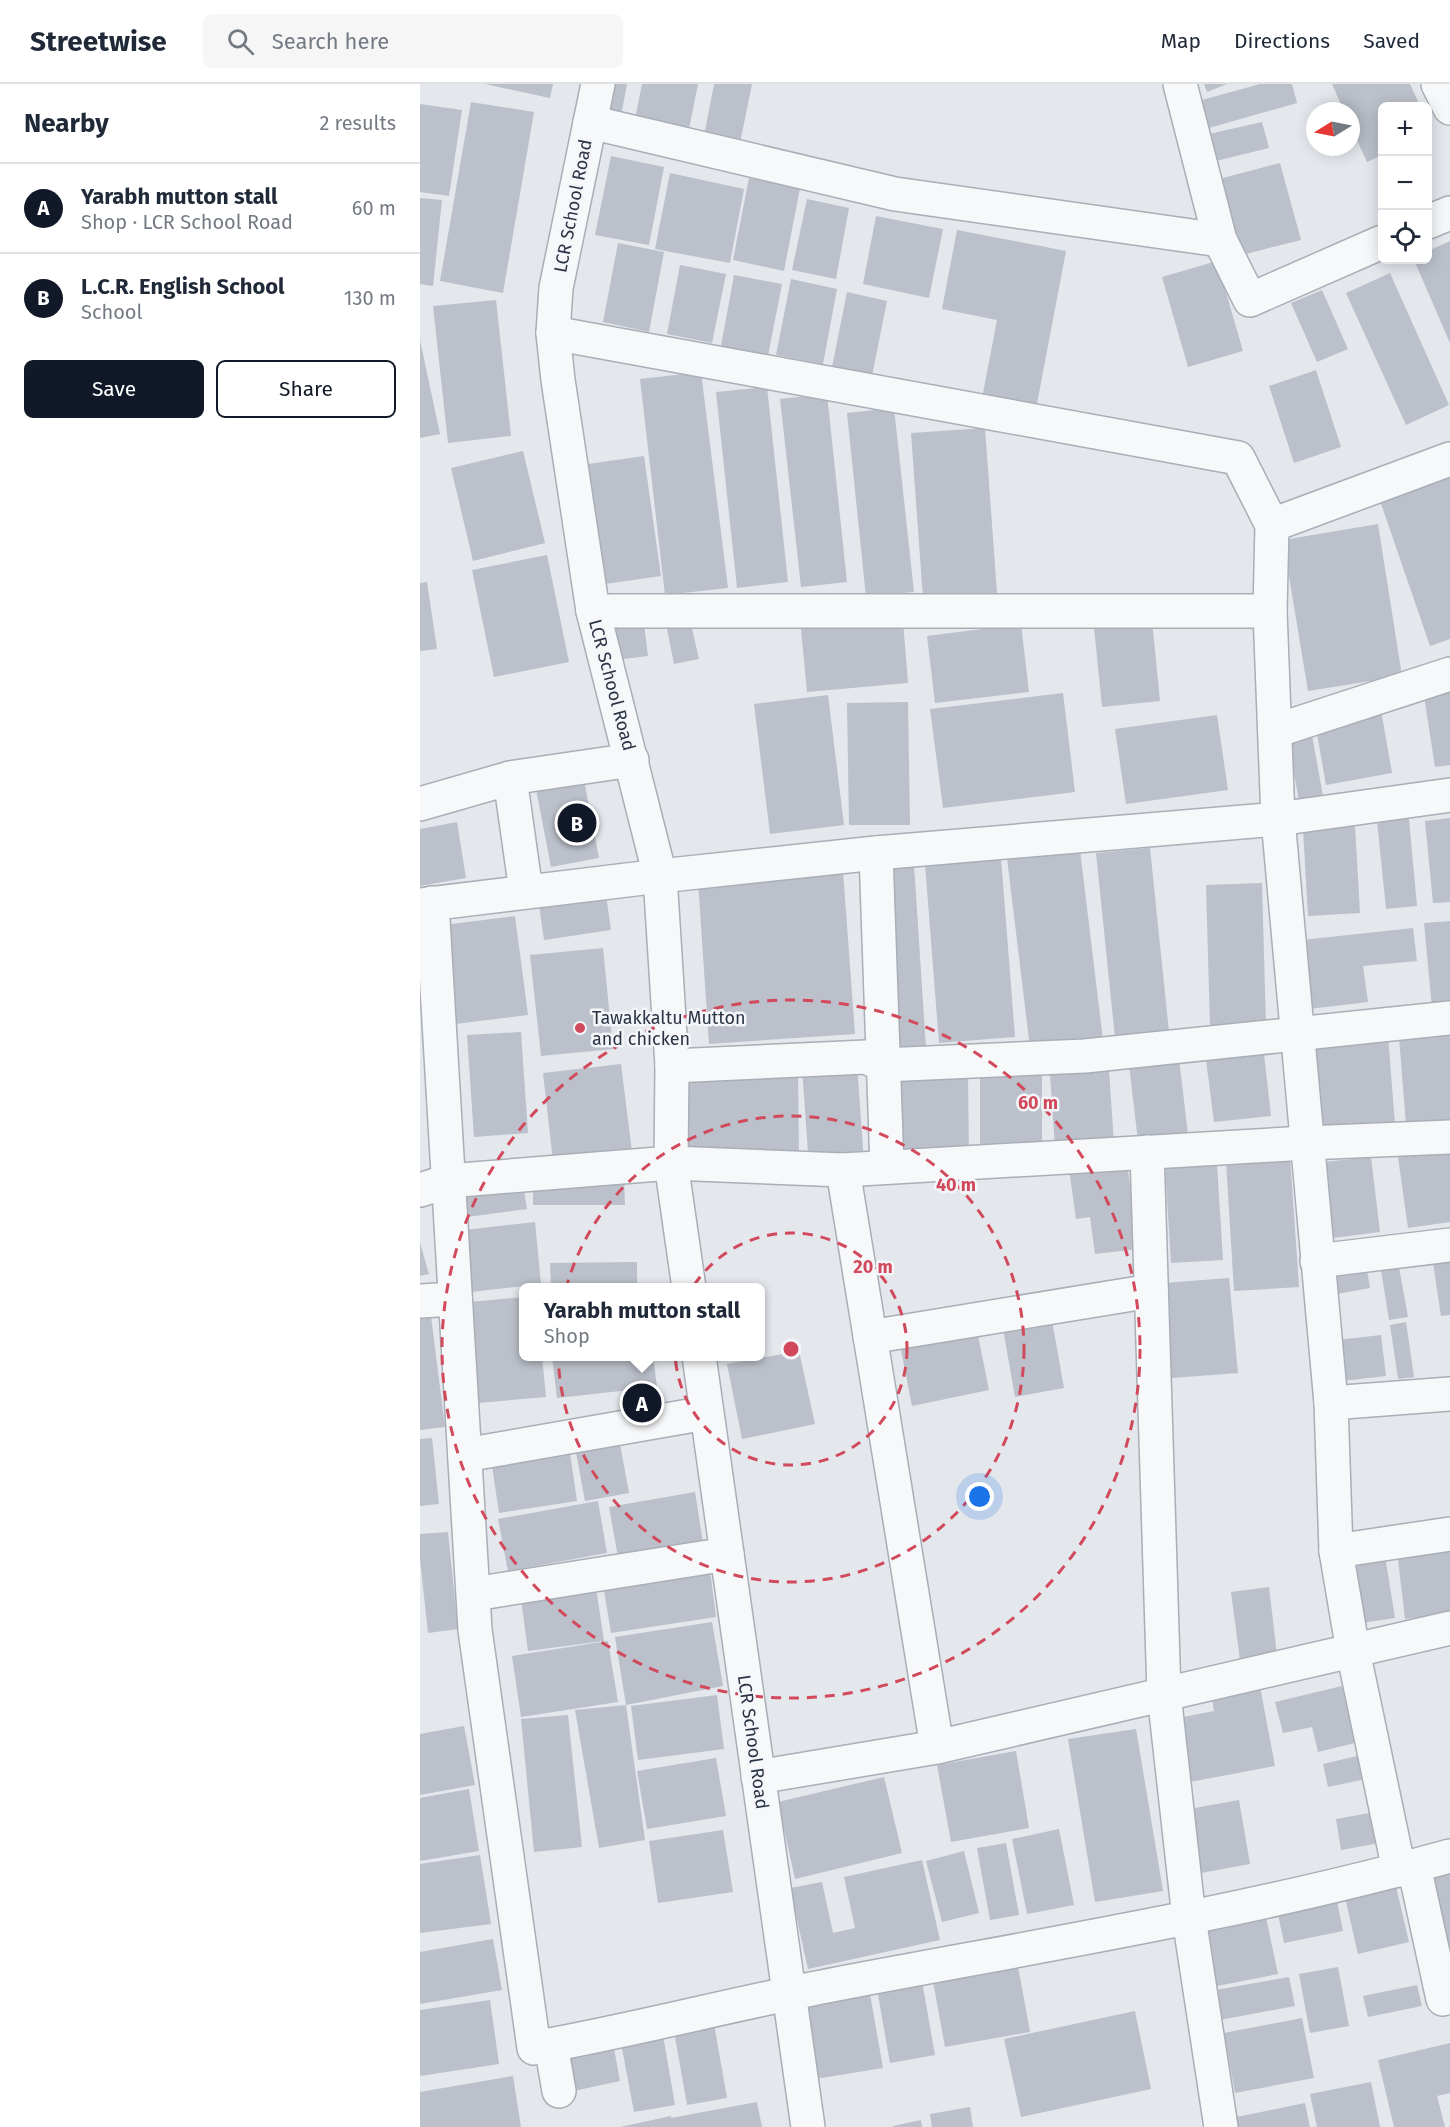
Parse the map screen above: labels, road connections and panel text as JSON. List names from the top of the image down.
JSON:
{
  "streets": {
    "street": ["LCR School Road"]
  },
  "places": ["Tawakkaltu Mutton and chicken"],
  "north": "left",
  "page": {
    "header": "Streetwise",
    "search": "Search here",
    "nav": ["Map", "Directions", "Saved"],
    "heading": ["Nearby", "2 results"],
    "map_buttons": ["+", "−"],
    "list": [
      {
        "mark": "A",
        "name": "Yarabh mutton stall",
        "note": "Shop · LCR School Road",
        "value": "60 m"
      },
      {
        "mark": "B",
        "name": "L.C.R. English School",
        "note": "School",
        "value": "130 m"
      }
    ],
    "buttons": ["Save", "Share"],
    "pins": ["B", "A"],
    "popup": ["Yarabh mutton stall", "Shop"]
  },
  "rings": ["60 m", "40 m", "20 m"]
}
